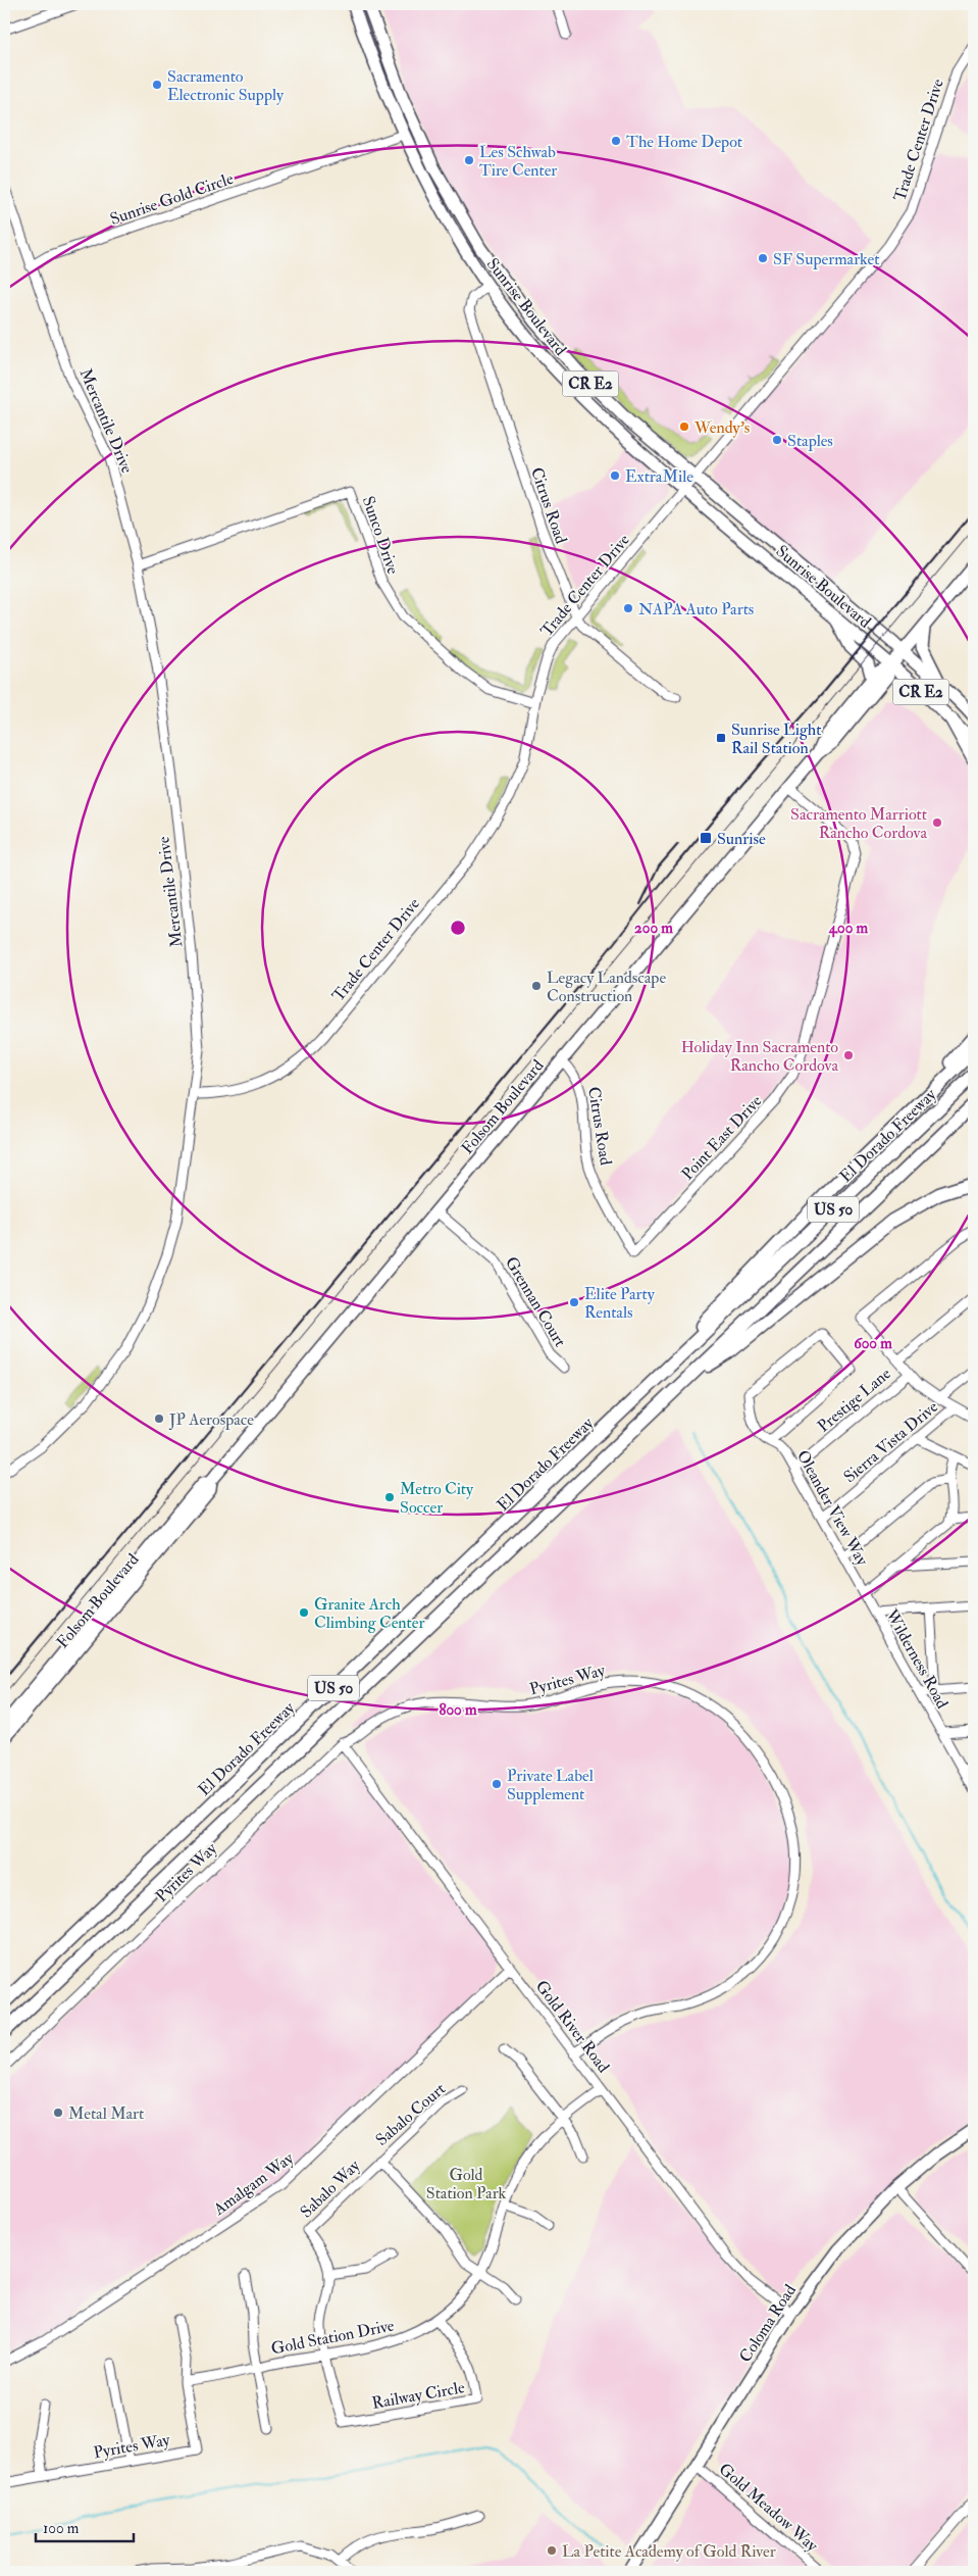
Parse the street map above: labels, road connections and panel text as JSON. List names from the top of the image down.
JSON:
{
  "streets": {
    "highway": ["El Dorado Freeway", "US 50"],
    "main road": [
      "Sunrise Boulevard",
      "CR E2",
      "Folsom Boulevard",
      "Coloma Road"
    ],
    "street": [
      "Trade Center Drive",
      "Sunrise Gold Circle",
      "Mercantile Drive",
      "Citrus Road",
      "Sunco Drive",
      "Point East Drive",
      "Grennan Court",
      "Prestige Lane",
      "Sierra Vista Drive",
      "Oleander View Way",
      "Wilderness Road",
      "Pyrites Way",
      "Gold River Road",
      "Sabalo Court",
      "Amalgam Way",
      "Sabalo Way",
      "Gold Station Drive",
      "Railway Circle",
      "Gold Meadow Way"
    ]
  },
  "crossings": [
    ["Trade Center Drive", "Sunrise Boulevard"],
    ["Trade Center Drive", "Mercantile Drive"],
    ["Trade Center Drive", "Citrus Road"],
    ["Trade Center Drive", "Sunco Drive"],
    ["Sunrise Gold Circle", "Sunrise Boulevard"],
    ["Sunrise Gold Circle", "Mercantile Drive"],
    ["Sunrise Boulevard", "Citrus Road"],
    ["Sunrise Boulevard", "Folsom Boulevard"],
    ["Mercantile Drive", "Sunco Drive"],
    ["Citrus Road", "Folsom Boulevard"],
    ["Citrus Road", "Point East Drive"],
    ["Folsom Boulevard", "Point East Drive"],
    ["Folsom Boulevard", "Grennan Court"],
    ["Prestige Lane", "Oleander View Way"],
    ["Sierra Vista Drive", "Oleander View Way"],
    ["Oleander View Way", "Wilderness Road"],
    ["Pyrites Way", "Gold River Road"],
    ["Pyrites Way", "Gold Station Drive"],
    ["Gold River Road", "Amalgam Way"],
    ["Gold River Road", "Coloma Road"],
    ["Gold River Road", "Gold Station Drive"],
    ["Sabalo Court", "Sabalo Way"],
    ["Sabalo Way", "Gold Station Drive"],
    ["Sabalo Way", "Railway Circle"],
    ["Coloma Road", "Gold Meadow Way"],
    ["Gold Station Drive", "Railway Circle"]
  ],
  "parks": ["Gold Station Park"],
  "places": {
    "other": [
      "Sacramento Electronic Supply",
      "The Home Depot",
      "Les Schwab Tire Center",
      "SF Supermarket",
      "Wendy's",
      "Staples",
      "ExtraMile",
      "NAPA Auto Parts",
      "Sacramento Marriott Rancho Cordova",
      "Legacy Landscape Construction",
      "Holiday Inn Sacramento Rancho Cordova",
      "Elite Party Rentals",
      "JP Aerospace",
      "Metro City Soccer",
      "Granite Arch Climbing Center",
      "Private Label Supplement",
      "Metal Mart",
      "La Petite Academy of Gold River"
    ],
    "transit": ["Sunrise Light Rail Station", "Sunrise"]
  },
  "scale_bar": "100 m",
  "rings": [
    "200 m",
    "400 m",
    "600 m",
    "800 m"
  ]
}
